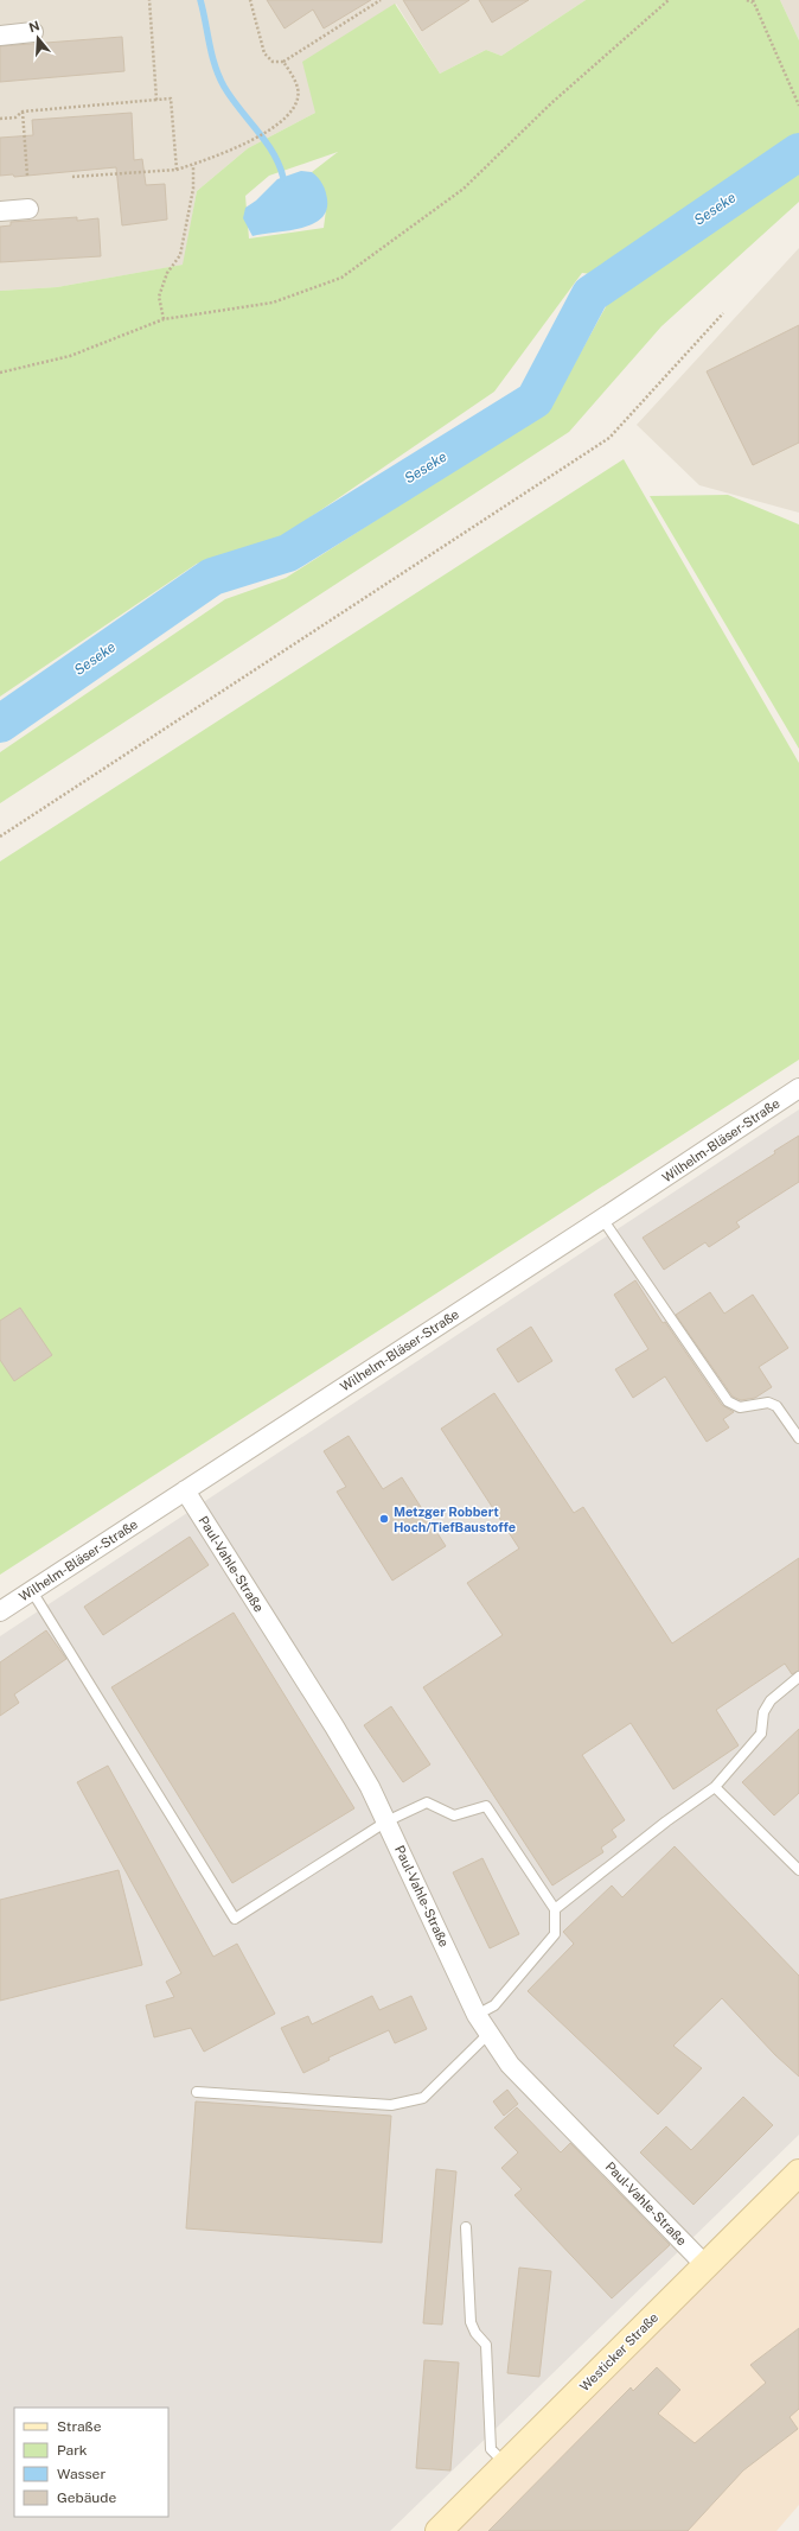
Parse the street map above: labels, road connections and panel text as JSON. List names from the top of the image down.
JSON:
{
  "streets": {
    "street": ["Wilhelm-Bläser-Straße", "Paul-Vahle-Straße", "Westicker Straße"]
  },
  "crossings": [
    ["Wilhelm-Bläser-Straße", "Paul-Vahle-Straße"],
    ["Paul-Vahle-Straße", "Westicker Straße"]
  ],
  "water": ["Seseke"],
  "places": ["Metzger Robbert Hoch/TiefBaustoffe"],
  "legend": [
    "Straße",
    "Park",
    "Wasser",
    "Gebäude"
  ],
  "north": "top"
}
